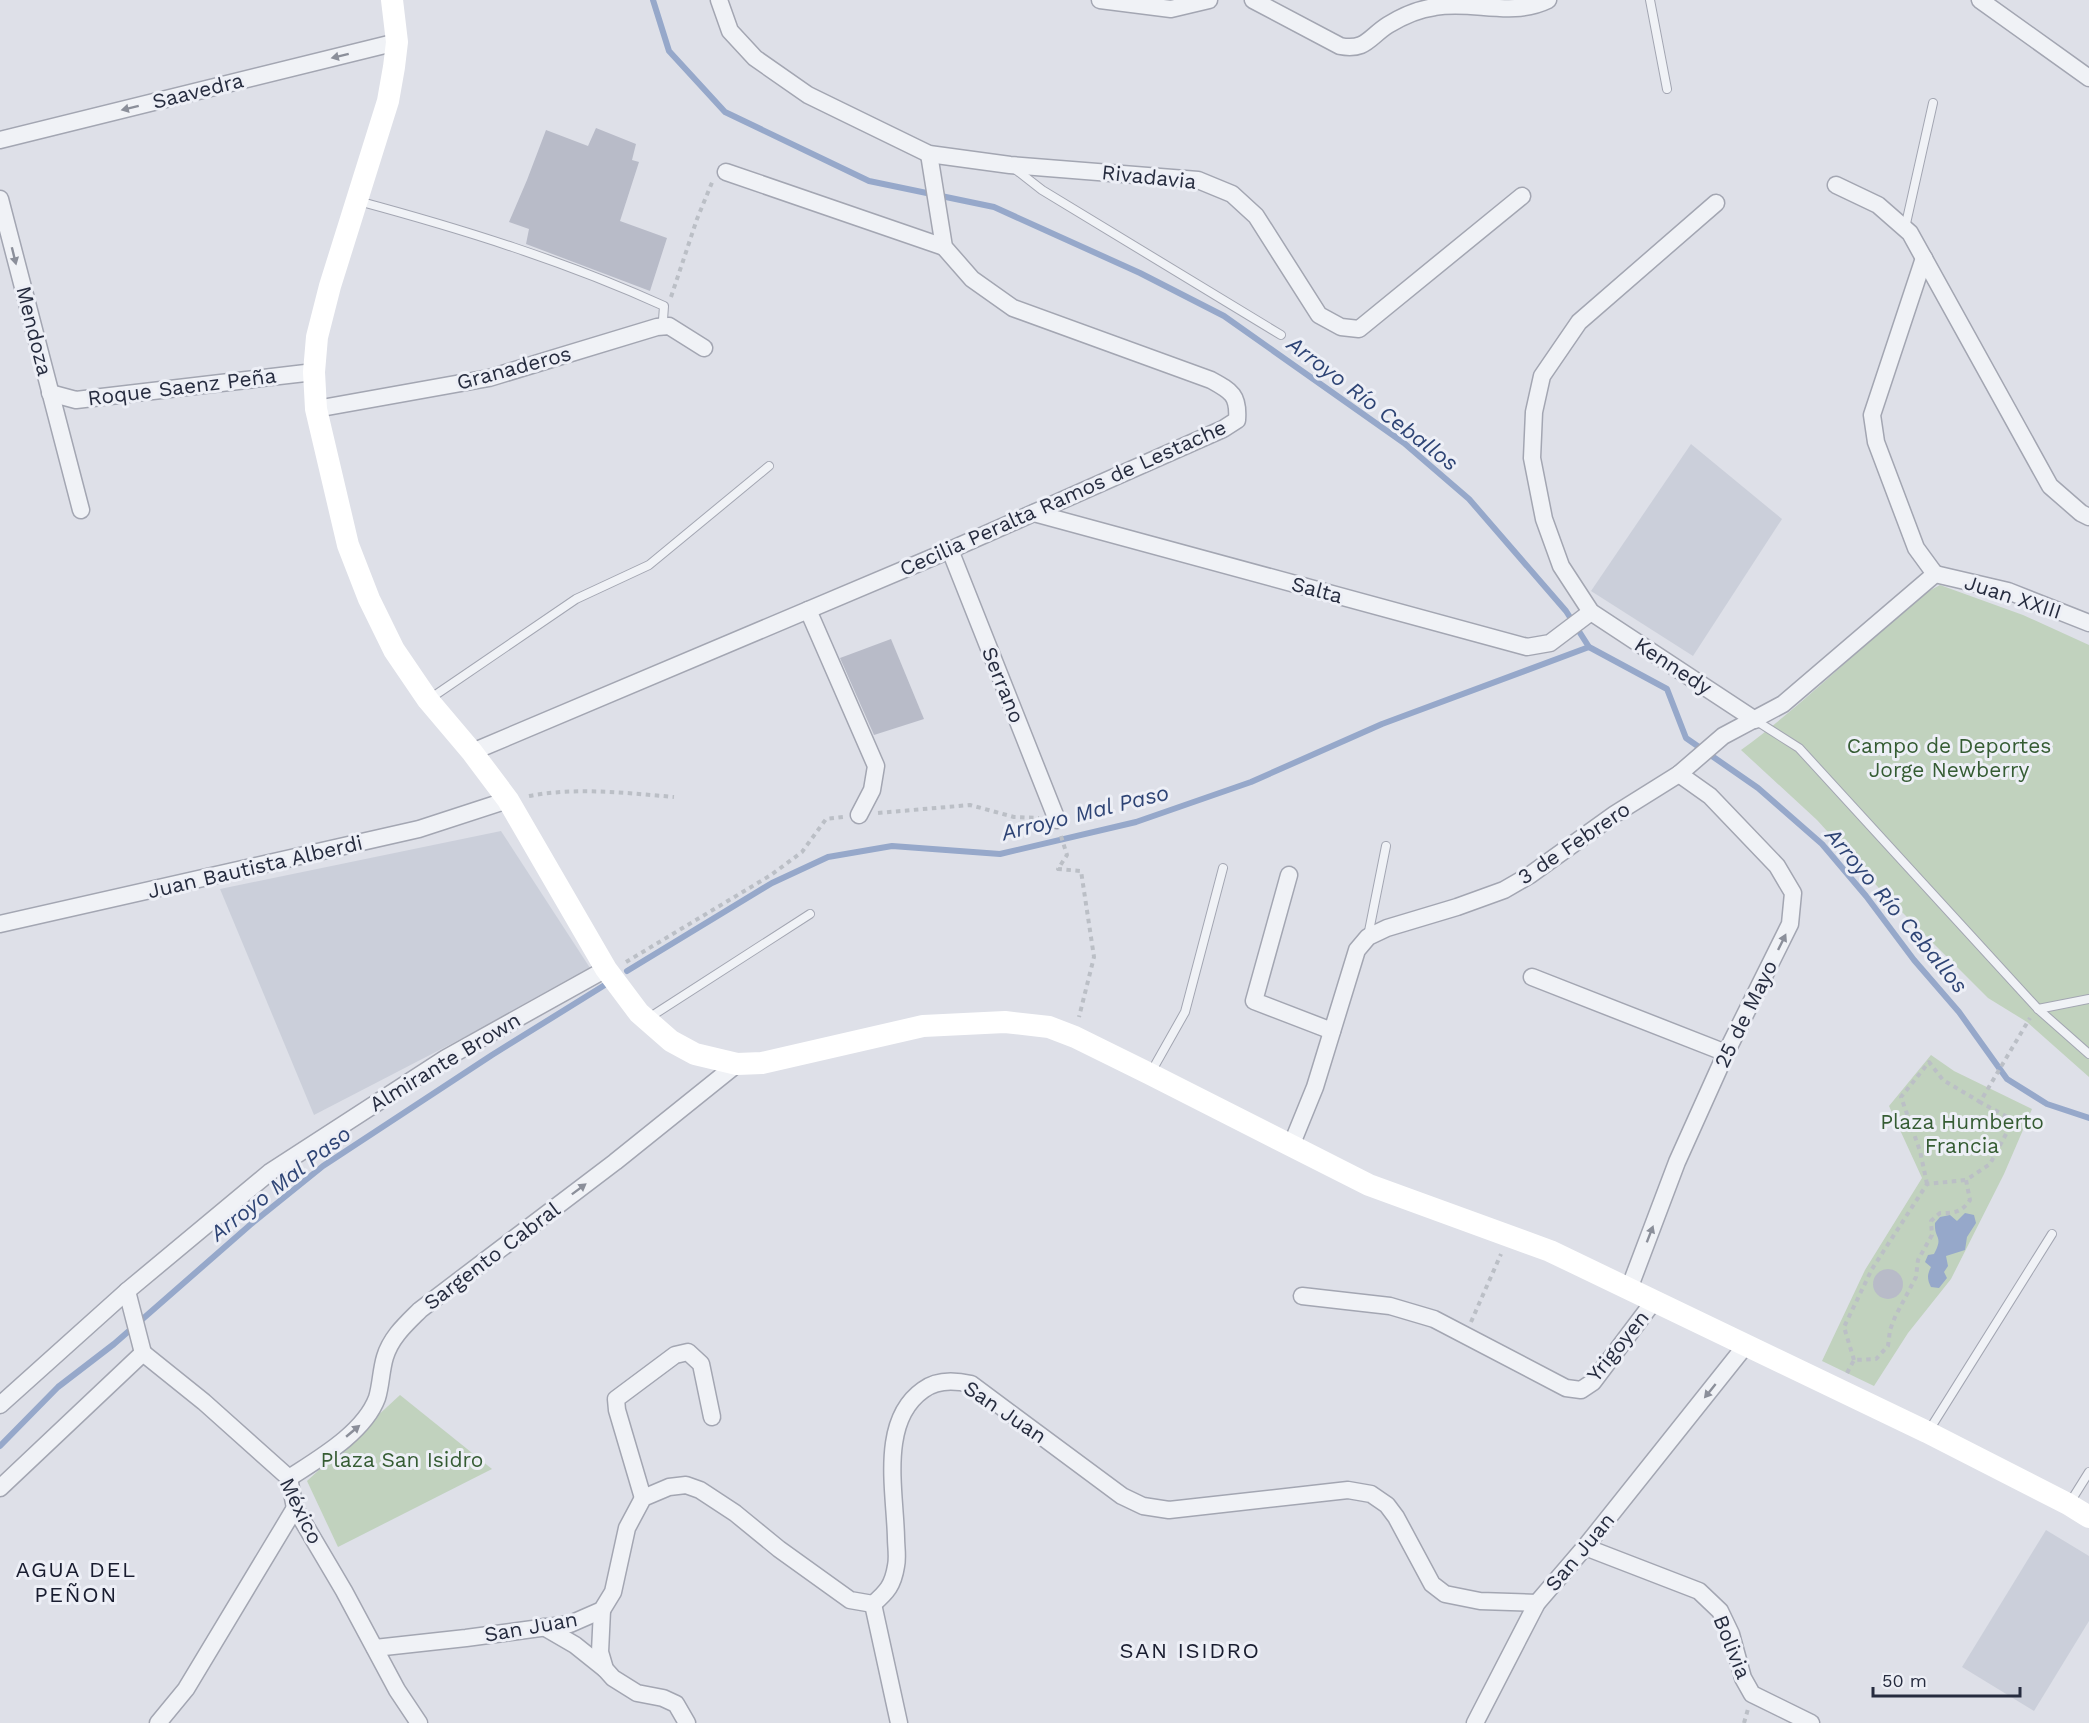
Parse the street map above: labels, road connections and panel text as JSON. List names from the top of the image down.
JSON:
{
  "streets": {
    "street": [
      "Saavedra",
      "Rivadavia",
      "Mendoza",
      "Granaderos",
      "Roque Saenz Peña",
      "Cecilia Peralta Ramos de Lestache",
      "Salta",
      "Juan XXIII",
      "Kennedy",
      "Serrano",
      "3 de Febrero",
      "Juan Bautista Alberdi",
      "25 de Mayo",
      "Almirante Brown",
      "Sargento Cabral",
      "Yrigoyen",
      "San Juan",
      "México",
      "Bolivia"
    ]
  },
  "crossings": [
    ["Mendoza", "Roque Saenz Peña"],
    ["Cecilia Peralta Ramos de Lestache", "Salta"],
    ["Cecilia Peralta Ramos de Lestache", "Serrano"],
    ["Salta", "Kennedy"],
    ["Juan XXIII", "3 de Febrero"],
    ["Kennedy", "3 de Febrero"],
    ["3 de Febrero", "25 de Mayo"],
    ["Sargento Cabral", "México"],
    ["San Juan", "México"],
    ["San Juan", "Bolivia"]
  ],
  "one_way": [
    "Saavedra",
    "Mendoza",
    "25 de Mayo",
    "Sargento Cabral"
  ],
  "districts": ["AGUA DEL PEÑON", "SAN ISIDRO"],
  "water": ["Arroyo Río Ceballos", "Arroyo Mal Paso"],
  "parks": ["Campo de Deportes Jorge Newberry", "Plaza Humberto Francia", "Plaza San Isidro"],
  "scale_bar": "50 m"
}
